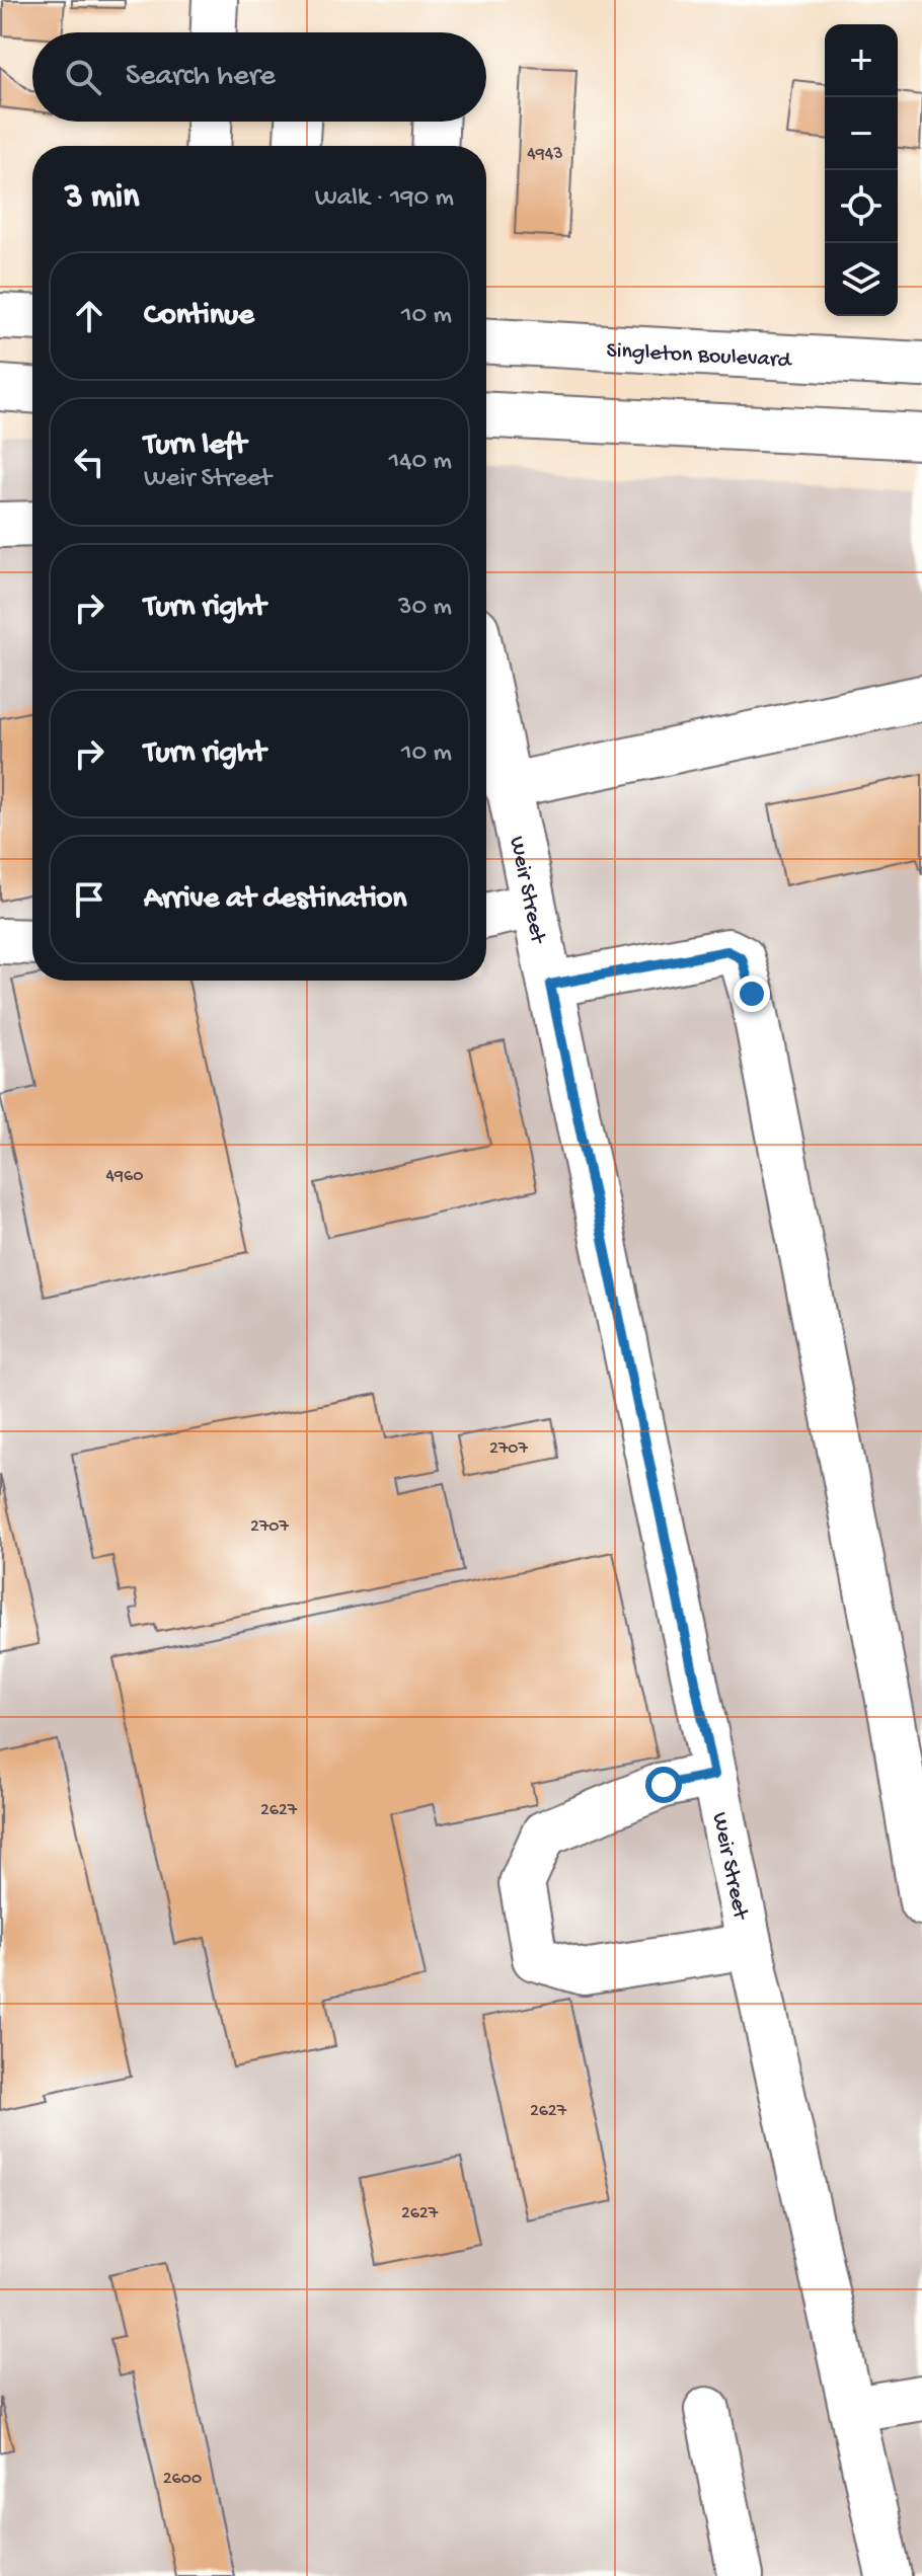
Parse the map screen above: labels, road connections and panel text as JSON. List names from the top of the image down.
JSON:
{
  "streets": {
    "street": ["Singleton Boulevard", "Weir Street"]
  },
  "house_numbers": [
    "4943",
    "4960",
    "2707",
    "2707",
    "2627",
    "2627",
    "2627",
    "2600"
  ],
  "page": {
    "map_buttons": ["+", "−"],
    "search": "Search here",
    "heading": ["3 min", "Walk · 190 m"],
    "list": [
      ["Continue", "10 m"],
      ["Turn left", "Weir Street", "140 m"],
      ["Turn right", "30 m"],
      ["Turn right", "10 m"],
      "Arrive at destination"
    ]
  }
}
